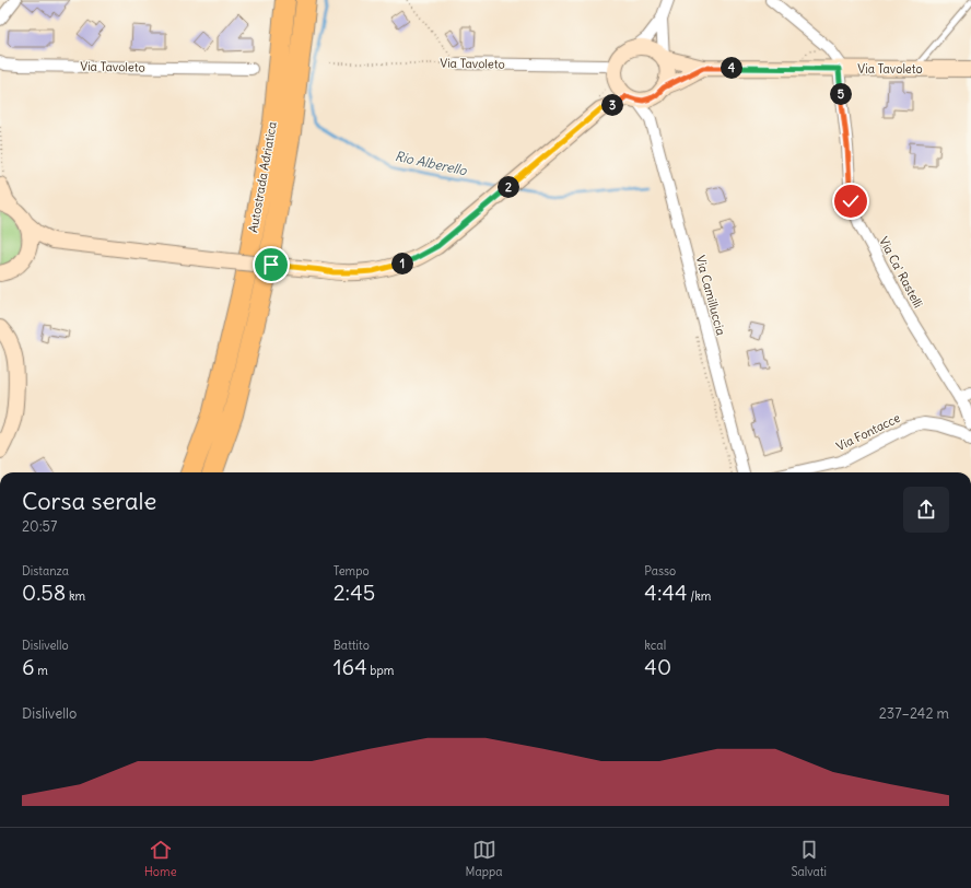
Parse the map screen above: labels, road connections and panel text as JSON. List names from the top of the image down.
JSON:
{
  "streets": {
    "highway": ["Autostrada Adriatica"],
    "main road": ["Via Tavoleto"],
    "street": ["Via Ca' Rastelli", "Via Camilluccia", "Via Fontacce"]
  },
  "crossings": [
    ["Via Tavoleto", "Via Ca' Rastelli"],
    ["Via Tavoleto", "Via Camilluccia"]
  ],
  "water": ["Rio Alberello"],
  "page": {
    "pins": [
      "4",
      "5",
      "3",
      "2",
      "1"
    ],
    "heading": ["Corsa serale", "20:57"],
    "stats": [
      ["Distanza", "0.58 km"],
      ["Tempo", "2:45"],
      ["Passo", "4:44 /km"],
      ["Dislivello", "6 m"],
      ["Battito", "164 bpm"],
      ["kcal", "40"]
    ],
    "chart": ["Dislivello", "237–242 m"],
    "tabs": ["Home", "Mappa", "Salvati"]
  }
}
